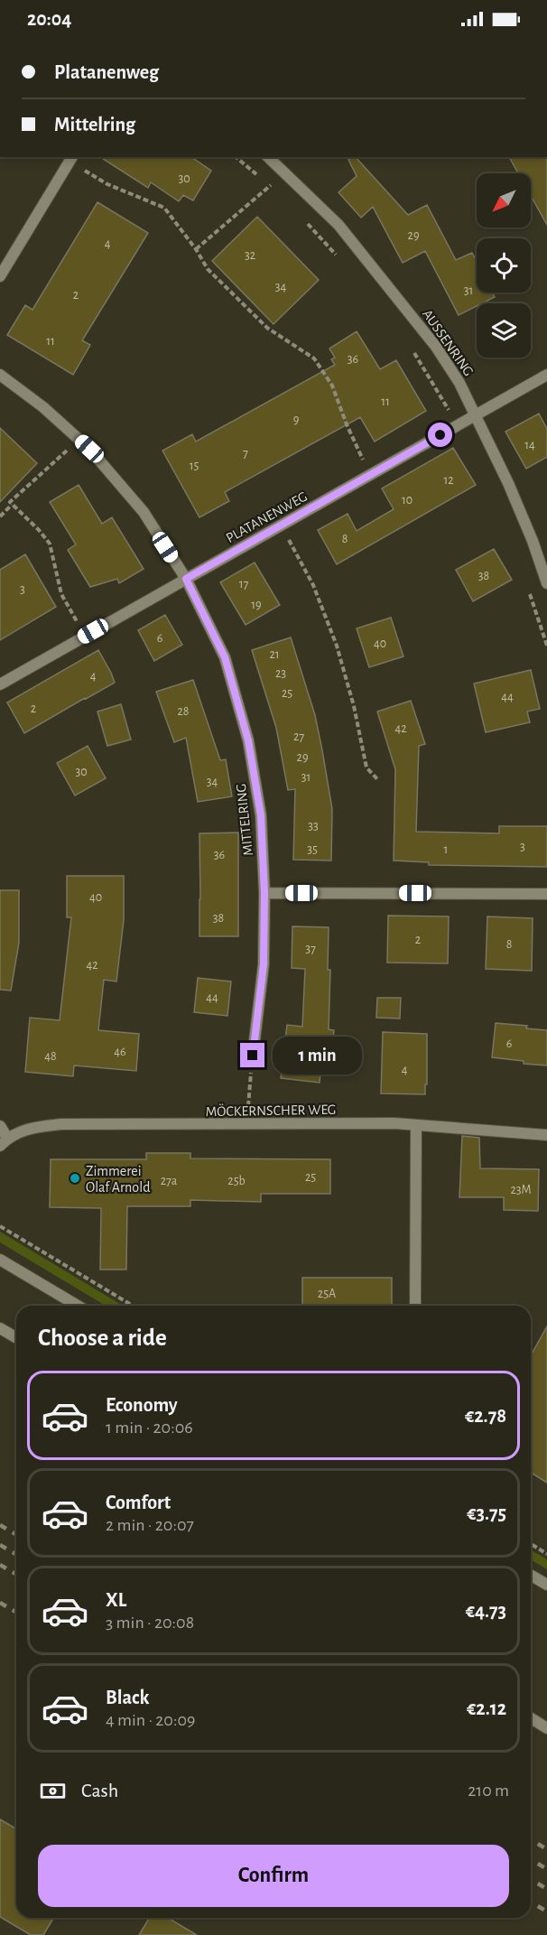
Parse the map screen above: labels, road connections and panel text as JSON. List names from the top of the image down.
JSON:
{
  "streets": {
    "street": [
      "AUSSENRING",
      "PLATANENWEG",
      "MITTELRING",
      "MÖCKERNSCHER WEG"
    ]
  },
  "crossings": [
    ["AUSSENRING", "PLATANENWEG"],
    ["PLATANENWEG", "MITTELRING"]
  ],
  "places": ["Zimmerei Olaf Arnold"],
  "house_numbers": [
    "30",
    "29",
    "4",
    "32",
    "34",
    "31",
    "2",
    "11",
    "36",
    "11",
    "9",
    "14",
    "7",
    "15",
    "12",
    "10",
    "8",
    "38",
    "17",
    "3",
    "19",
    "6",
    "40",
    "21",
    "23",
    "4",
    "25",
    "44",
    "2",
    "28",
    "42",
    "27",
    "29",
    "30",
    "31",
    "34",
    "33",
    "3",
    "35",
    "1",
    "36",
    "40",
    "38",
    "2",
    "8",
    "37",
    "42",
    "44",
    "6",
    "46",
    "48",
    "4",
    "25",
    "27a",
    "25b",
    "23M",
    "25A"
  ],
  "north": "bottom left",
  "page": {
    "status": "20:04",
    "banner": ["Platanenweg", "Mittelring"],
    "bubble": "1 min",
    "heading": "Choose a ride",
    "list": [
      {
        "name": "Economy",
        "note": "1 min · 20:06",
        "value": "€2.78"
      },
      {
        "name": "Comfort",
        "note": "2 min · 20:07",
        "value": "€3.75"
      },
      {
        "name": "XL",
        "note": "3 min · 20:08",
        "value": "€4.73"
      },
      {
        "name": "Black",
        "note": "4 min · 20:09",
        "value": "€2.12"
      }
    ],
    "pay": ["Cash", "210 m"],
    "buttons": "Confirm"
  }
}
